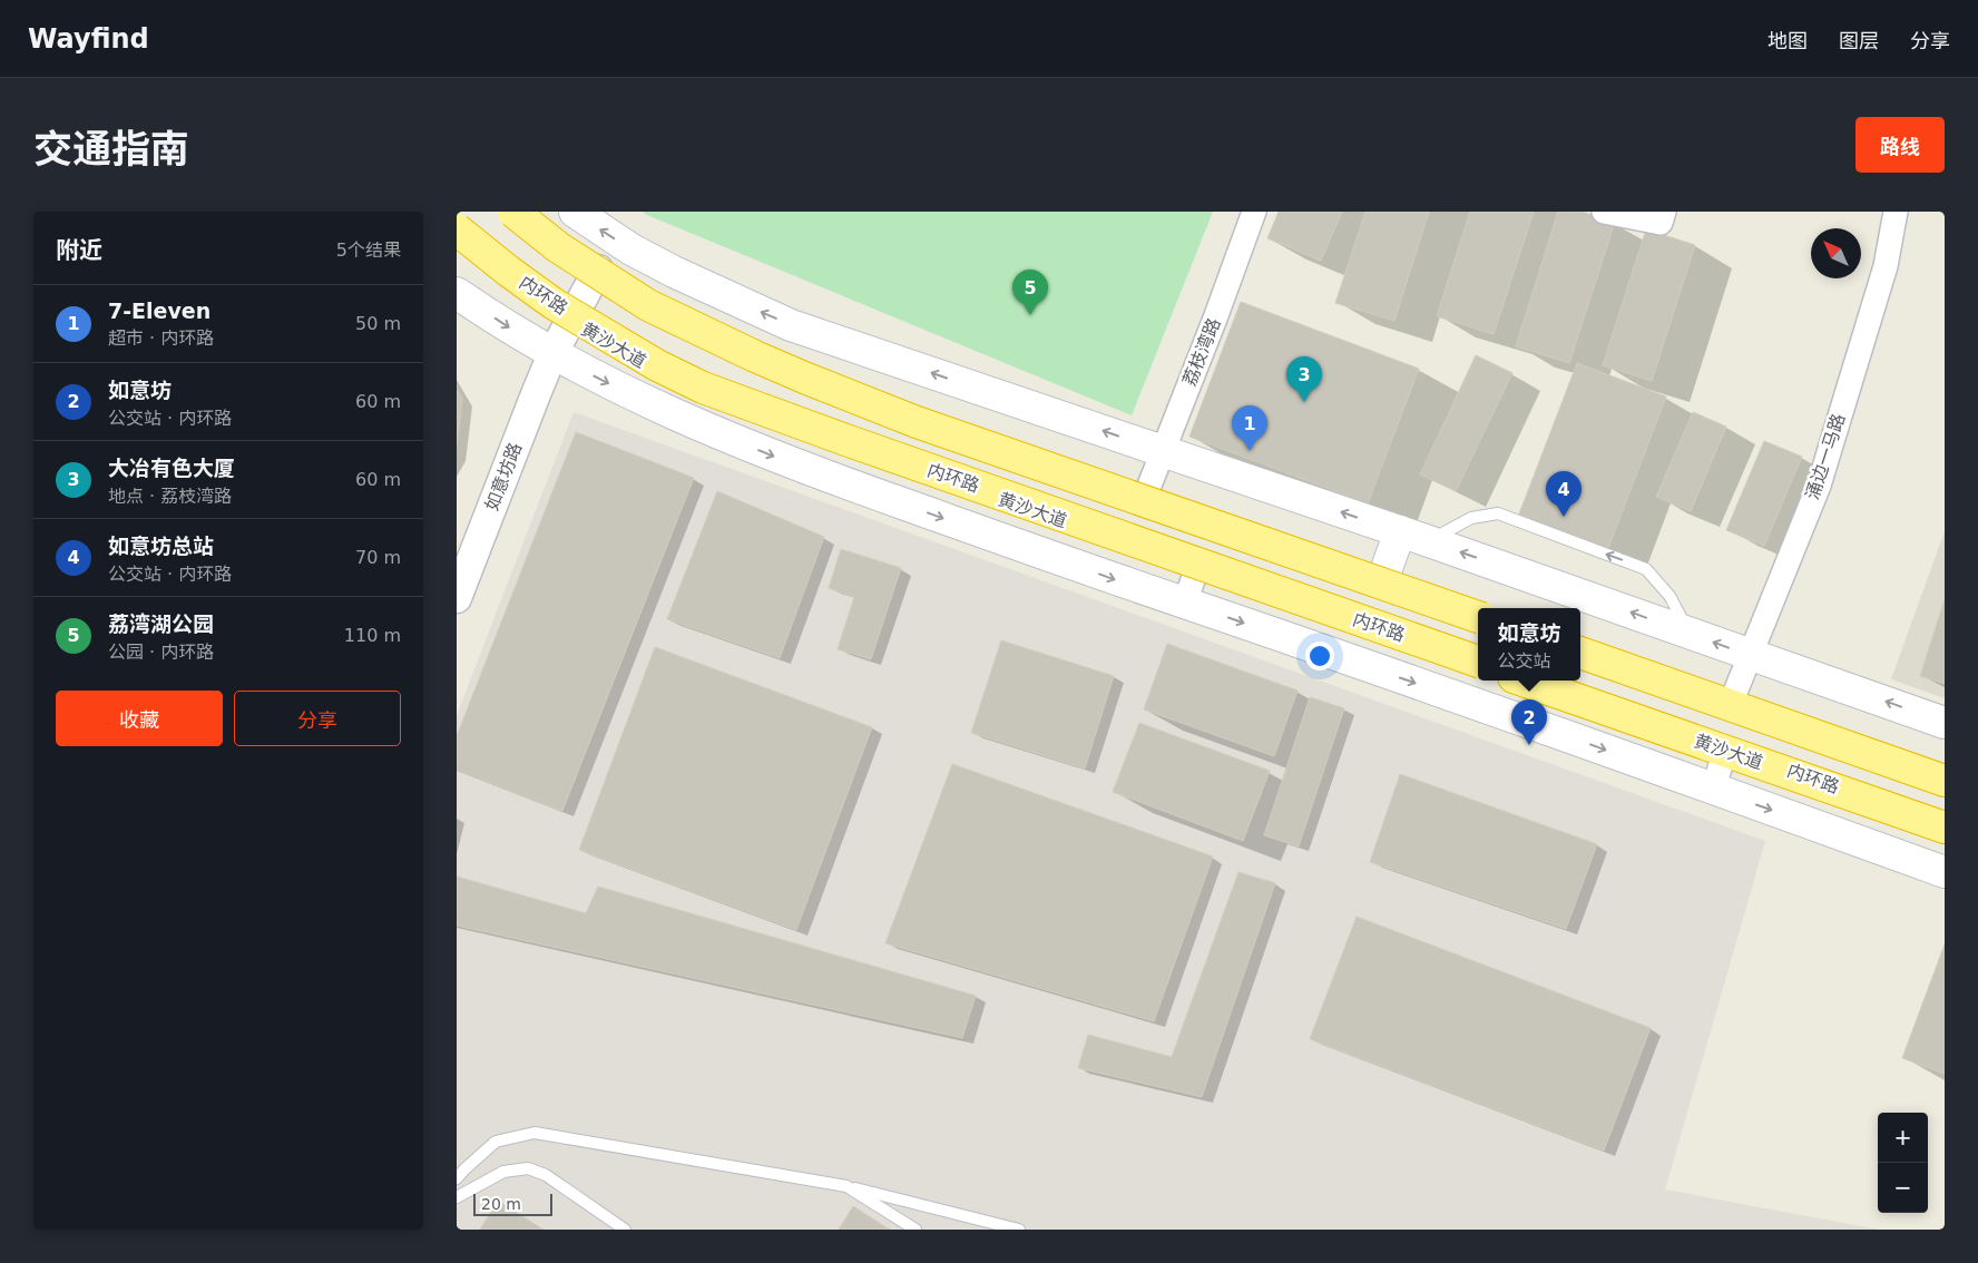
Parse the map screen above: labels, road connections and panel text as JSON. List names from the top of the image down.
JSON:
{
  "streets": {
    "highway": ["内环路", "黄沙大道"],
    "street": ["荔枝湾路", "涌边一马路", "如意坊路"]
  },
  "crossings": [
    ["内环路", "黄沙大道"],
    ["黄沙大道", "如意坊路"]
  ],
  "scale_bar": "20 m",
  "north": "top left",
  "page": {
    "header": "Wayfind",
    "nav": ["地图", "图层", "分享"],
    "title": "交通指南",
    "buttons": [
      "路线",
      ["收藏", "分享"]
    ],
    "heading": ["附近", "5个结果"],
    "pins": [
      "5",
      "3",
      "1",
      "4",
      "2"
    ],
    "list": [
      {
        "mark": "1",
        "name": "7-Eleven",
        "note": "超市 · 内环路",
        "value": "50 m"
      },
      {
        "mark": "2",
        "name": "如意坊",
        "note": "公交站 · 内环路",
        "value": "60 m"
      },
      {
        "mark": "3",
        "name": "大冶有色大厦",
        "note": "地点 · 荔枝湾路",
        "value": "60 m"
      },
      {
        "mark": "4",
        "name": "如意坊总站",
        "note": "公交站 · 内环路",
        "value": "70 m"
      },
      {
        "mark": "5",
        "name": "荔湾湖公园",
        "note": "公园 · 内环路",
        "value": "110 m"
      }
    ],
    "popup": ["如意坊", "公交站"],
    "map_buttons": ["+", "−"],
    "scale": "20 m"
  }
}
